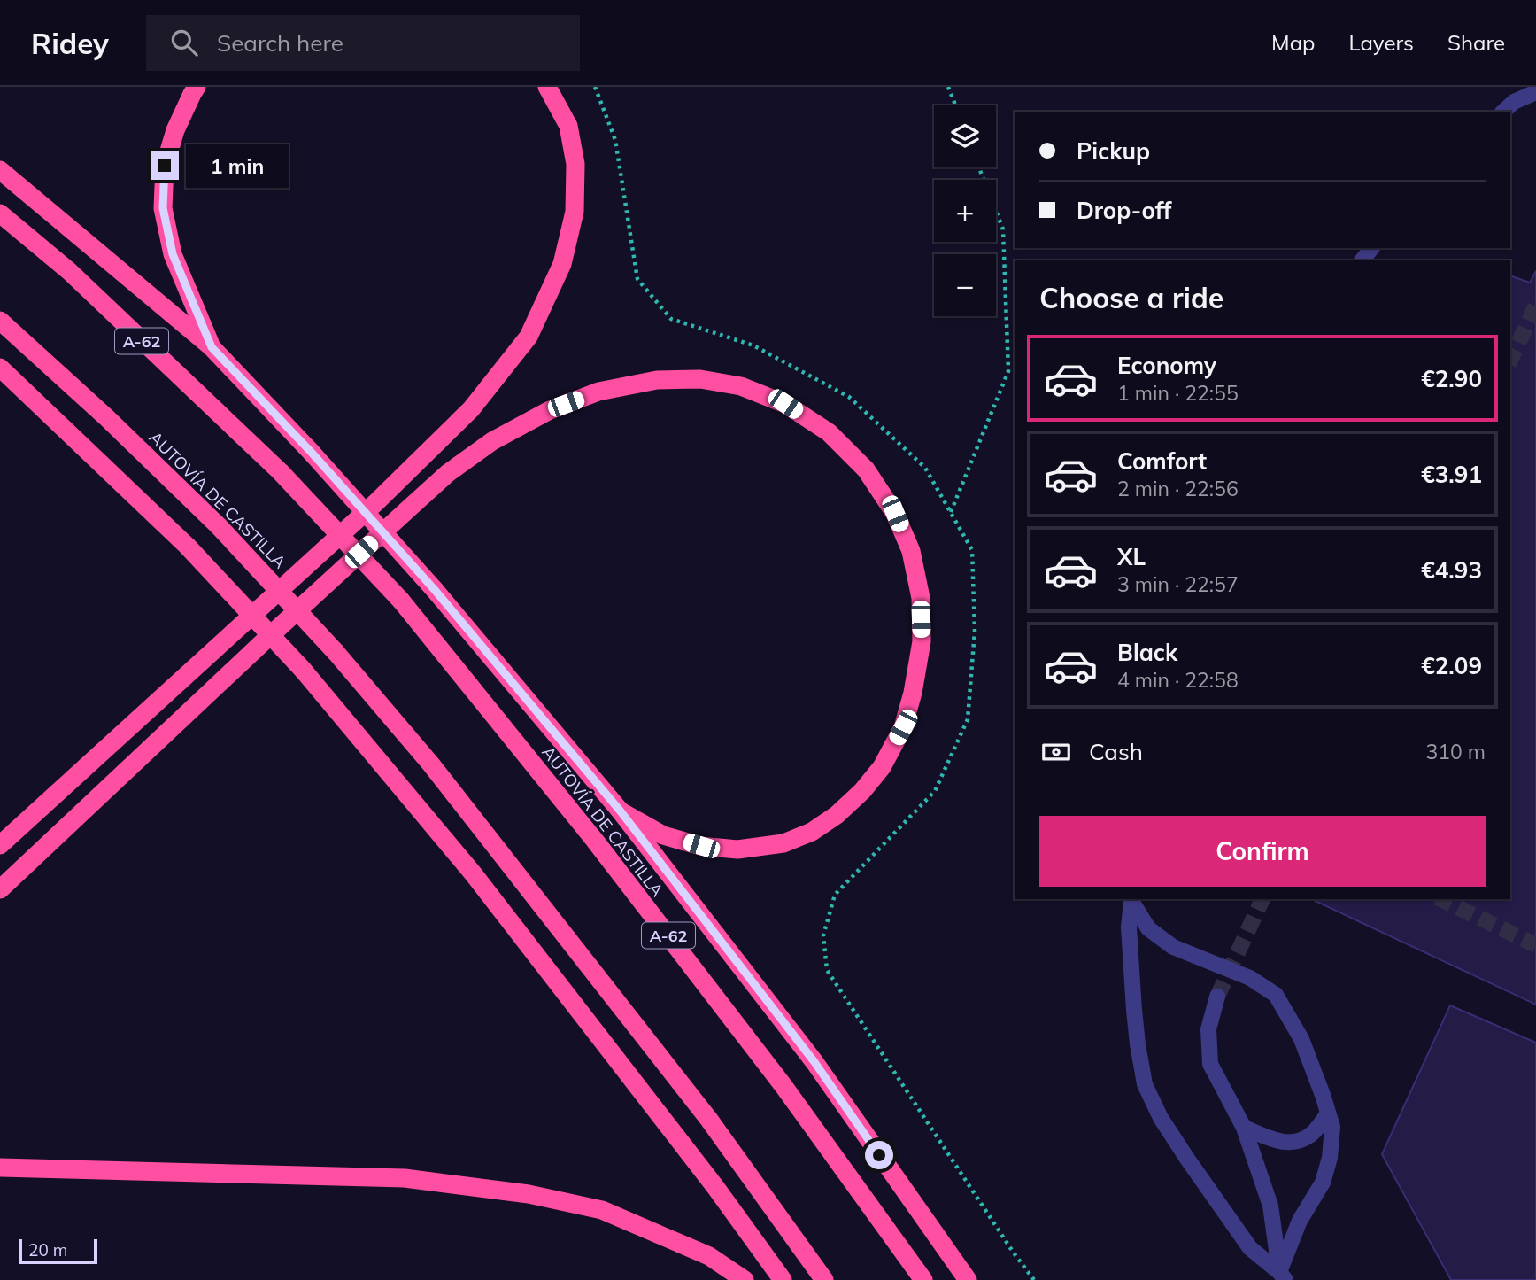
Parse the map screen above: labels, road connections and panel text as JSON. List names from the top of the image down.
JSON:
{
  "streets": {
    "highway": ["A-62", "AUTOVÍA DE CASTILLA"]
  },
  "scale_bar": "20 m",
  "page": {
    "header": "Ridey",
    "search": "Search here",
    "nav": ["Map", "Layers", "Share"],
    "map_buttons": ["+", "−"],
    "banner": ["Pickup", "Drop-off"],
    "bubble": "1 min",
    "heading": "Choose a ride",
    "list": [
      {
        "name": "Economy",
        "note": "1 min · 22:55",
        "value": "€2.90"
      },
      {
        "name": "Comfort",
        "note": "2 min · 22:56",
        "value": "€3.91"
      },
      {
        "name": "XL",
        "note": "3 min · 22:57",
        "value": "€4.93"
      },
      {
        "name": "Black",
        "note": "4 min · 22:58",
        "value": "€2.09"
      }
    ],
    "pay": ["Cash", "310 m"],
    "buttons": "Confirm",
    "scale": "20 m"
  }
}
